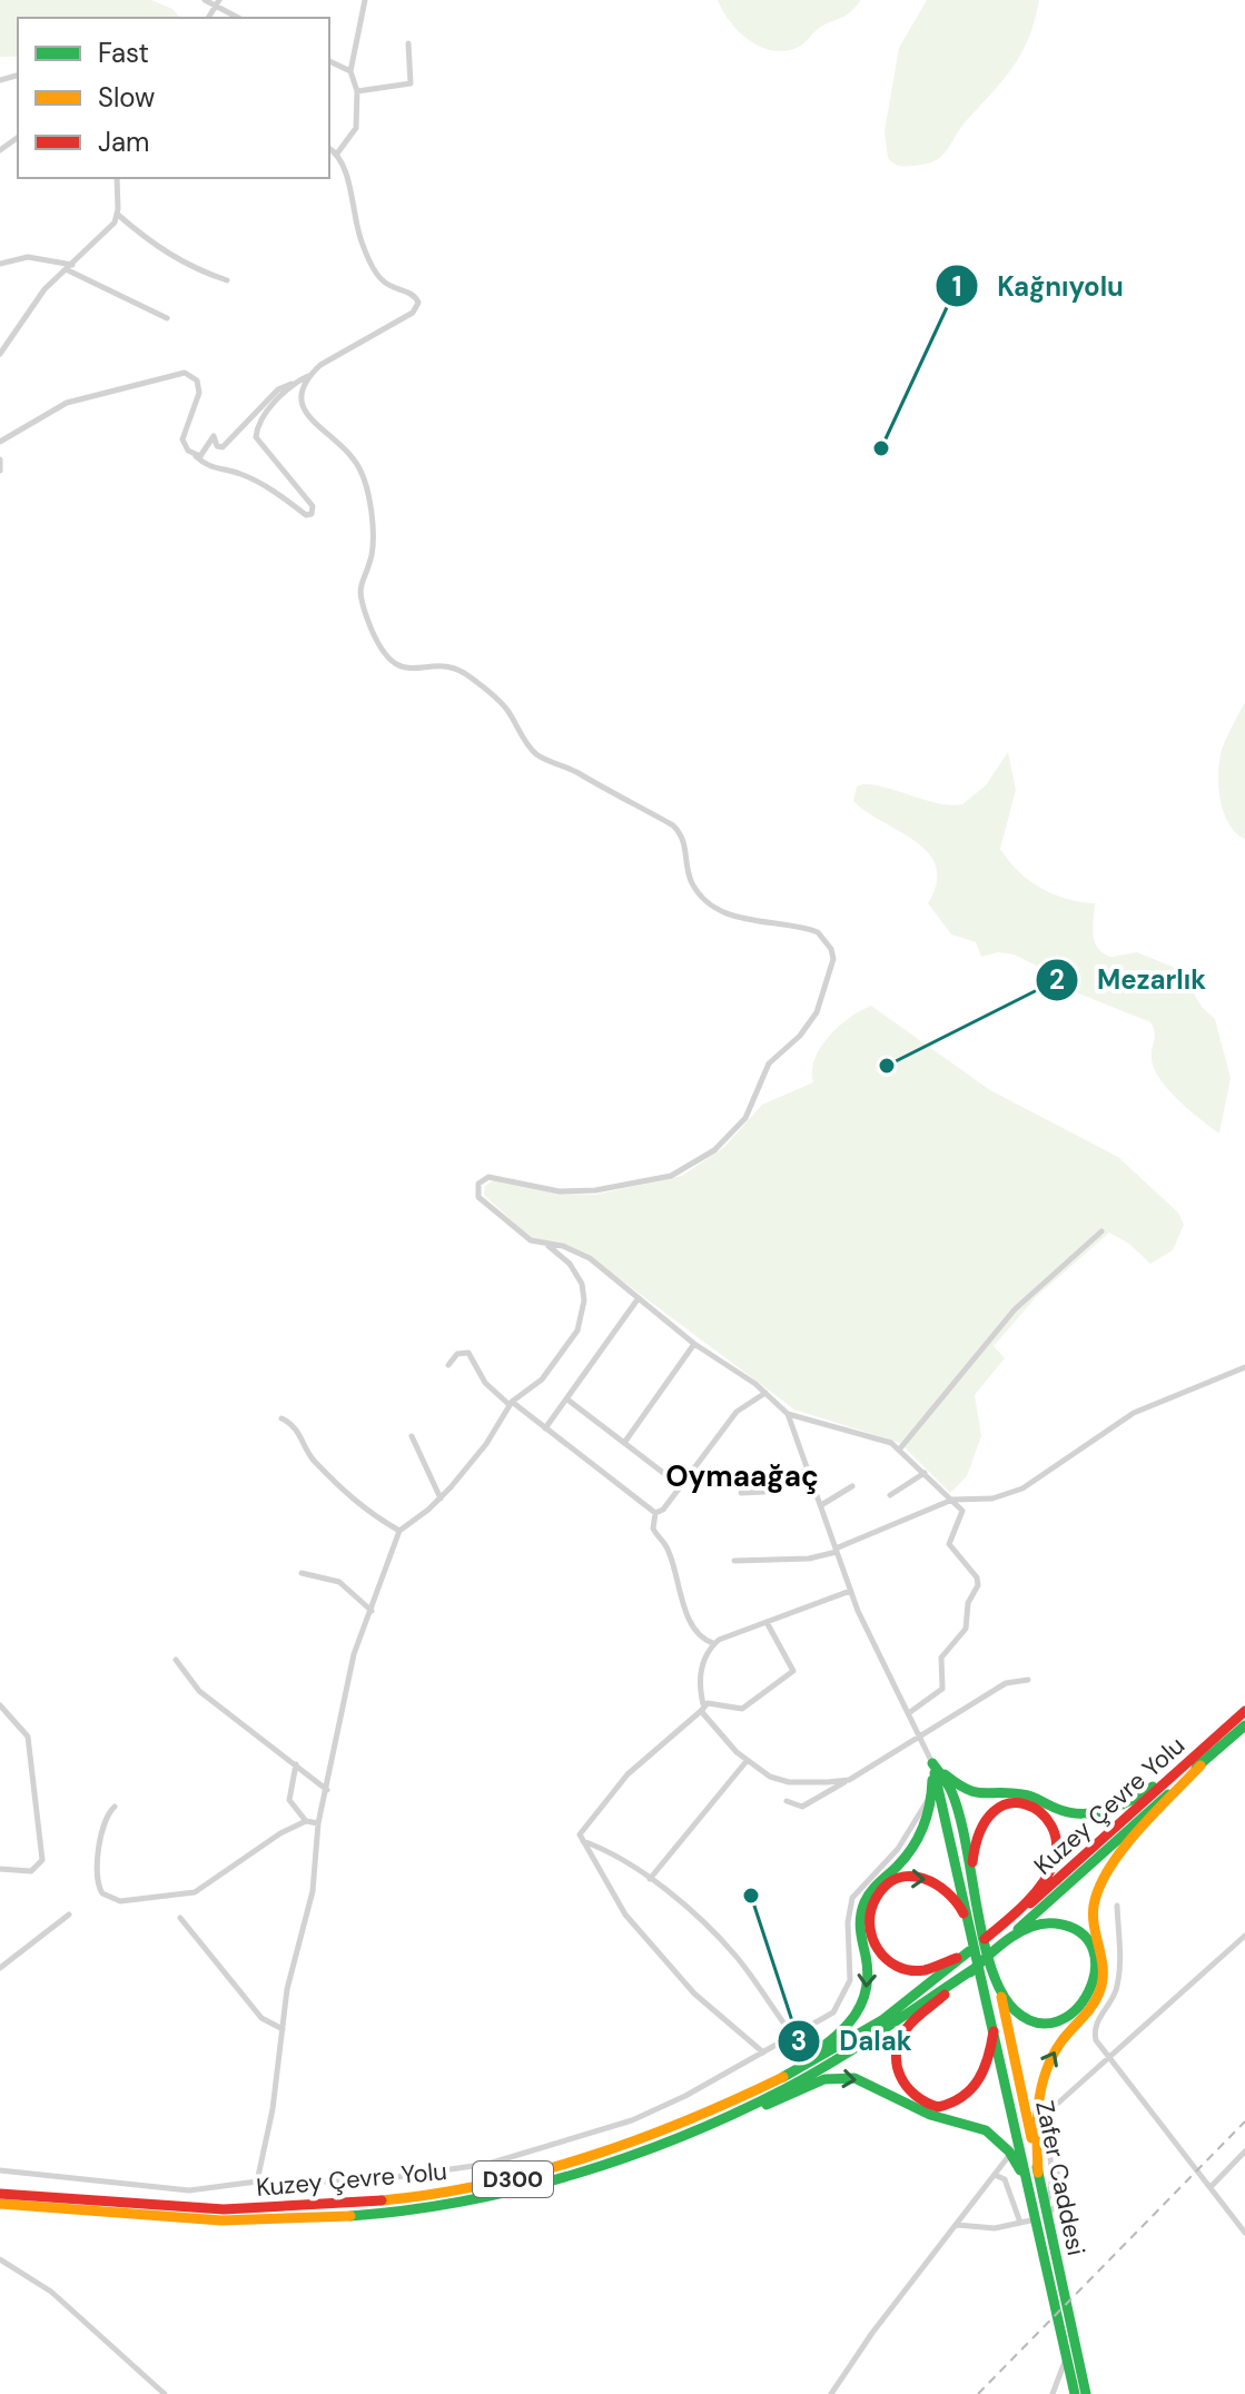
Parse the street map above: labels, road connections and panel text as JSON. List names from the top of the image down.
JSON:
{
  "streets": {
    "highway": ["Kuzey Çevre Yolu", "Zafer Caddesi", "D300"]
  },
  "crossings": [
    ["Kuzey Çevre Yolu", "D300"]
  ],
  "districts": ["Oymaağaç"],
  "places": ["Kağnıyolu", "Mezarlık", "Dalak"],
  "legend": ["Fast", "Slow", "Jam"]
}
